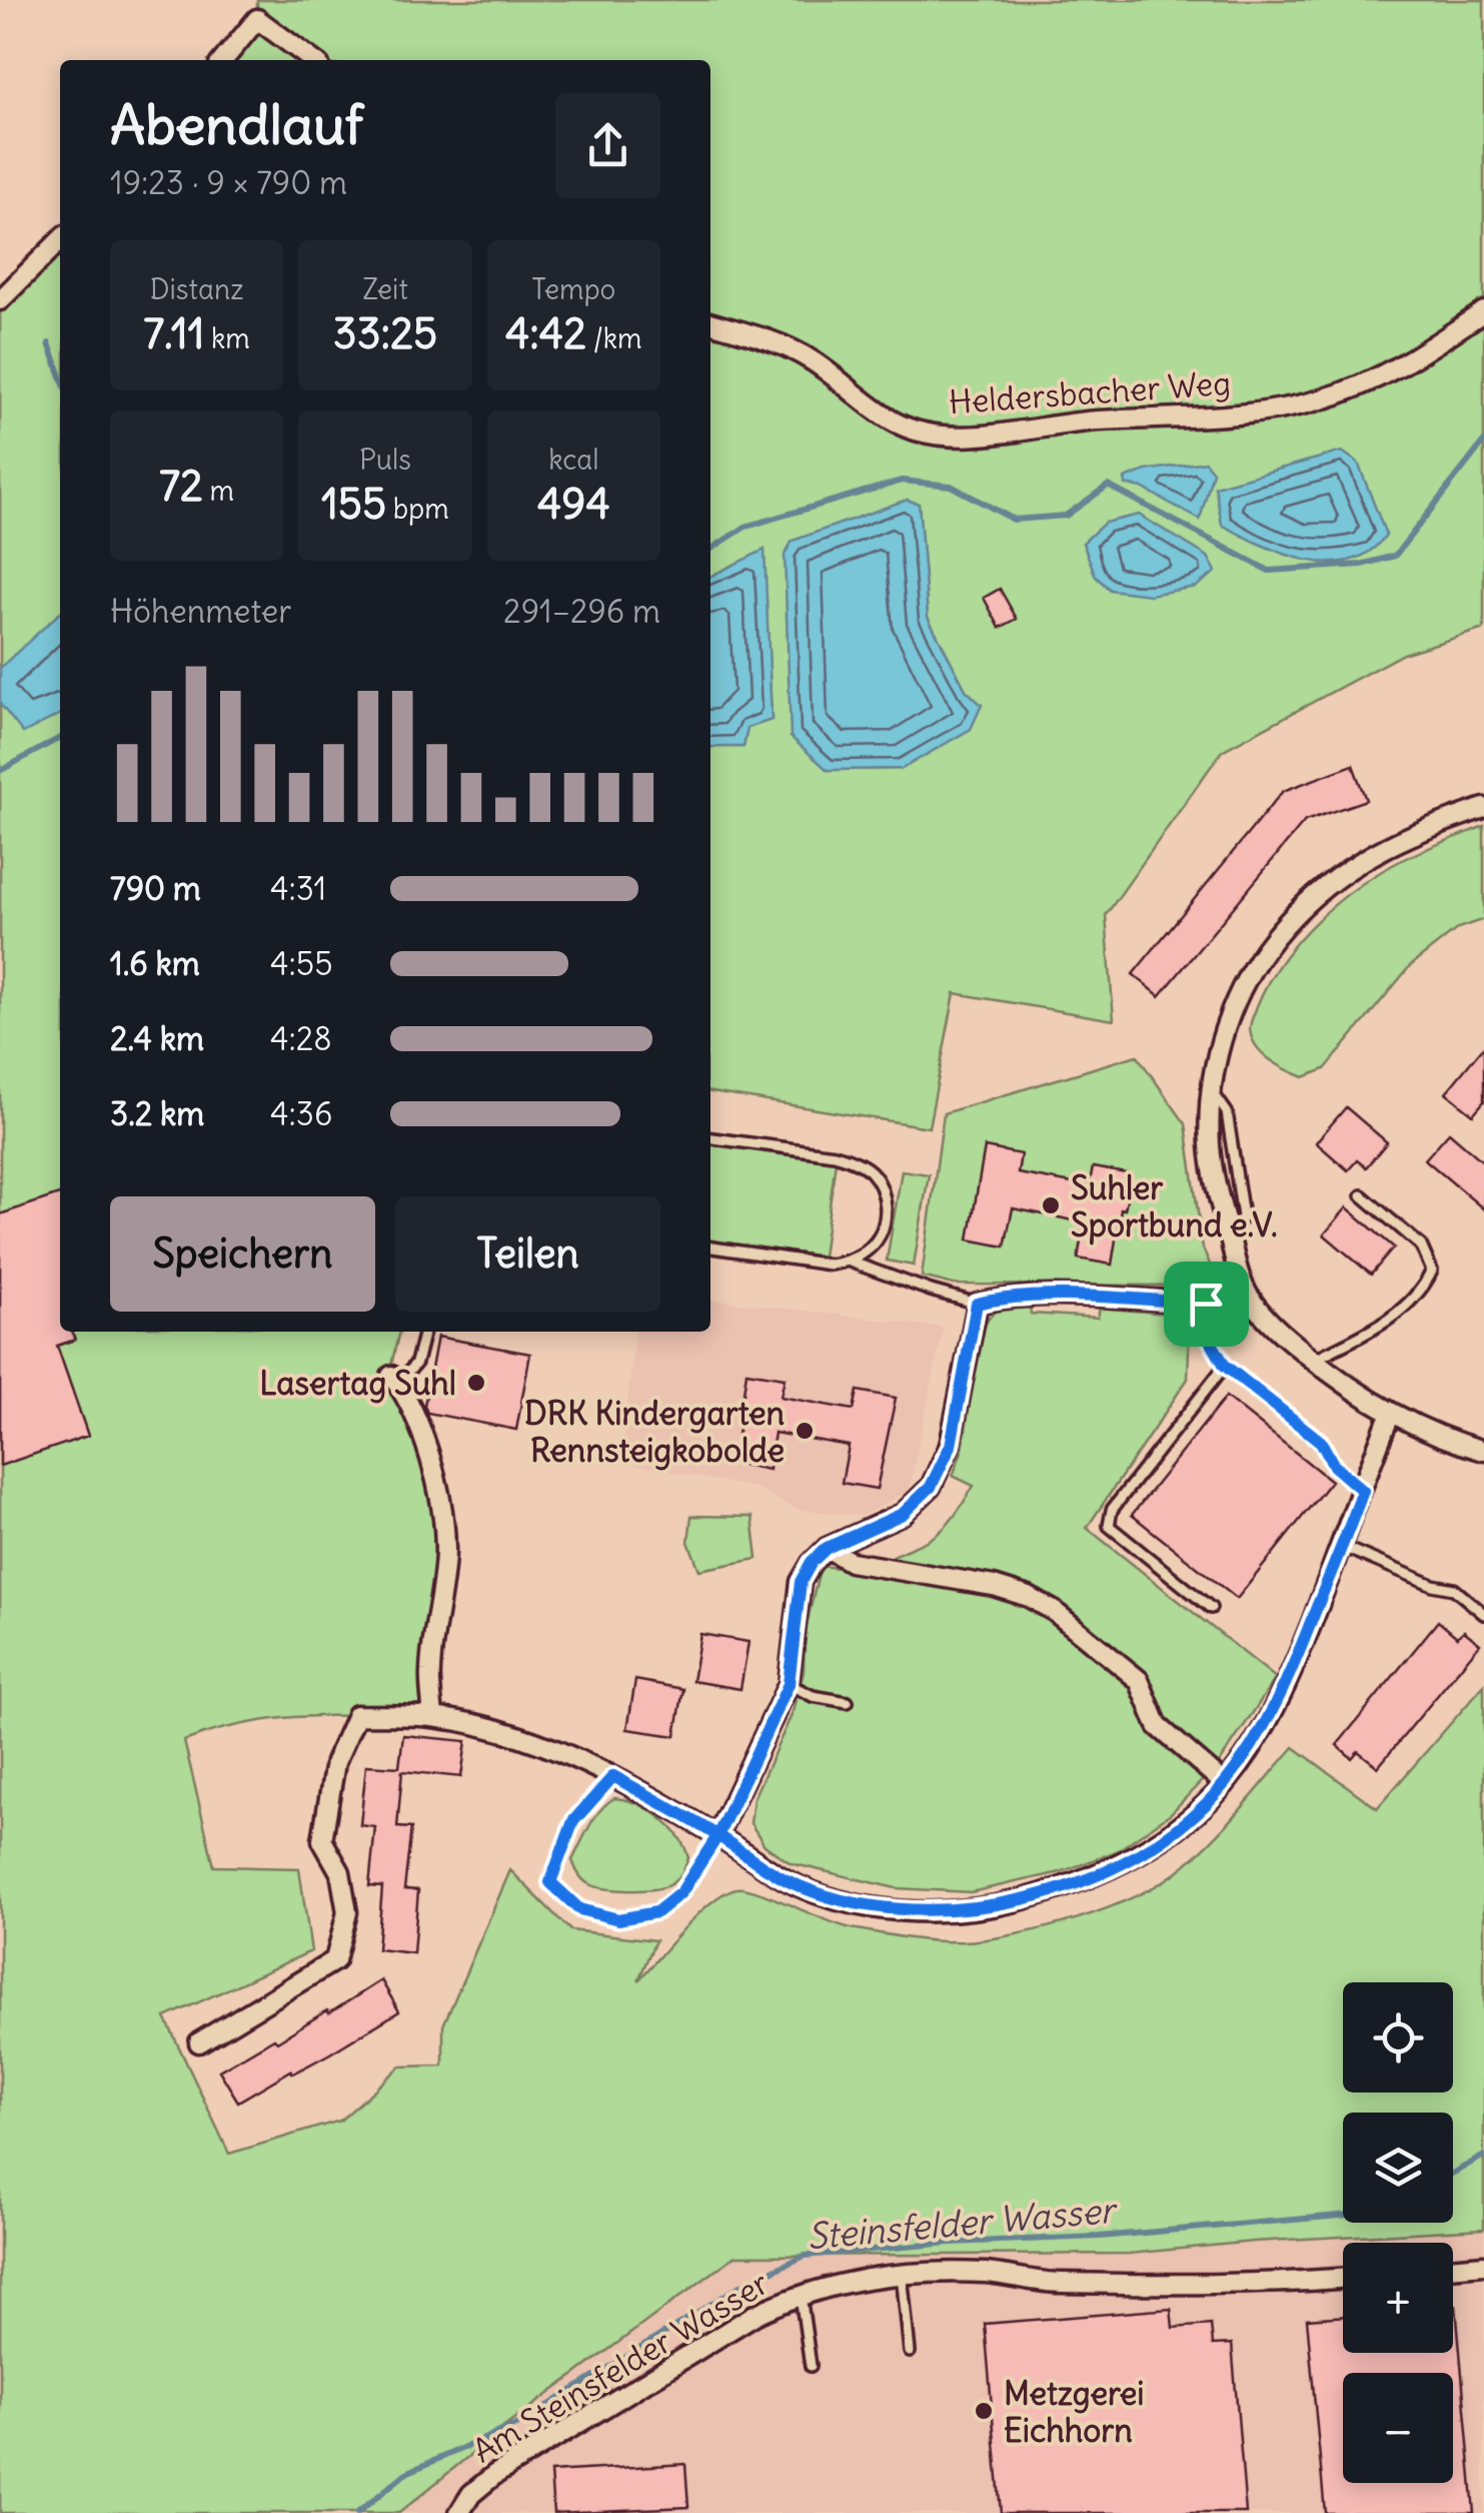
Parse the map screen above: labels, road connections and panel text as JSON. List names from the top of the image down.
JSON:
{
  "streets": {
    "street": ["Heldersbacher Weg", "Am Steinsfelder Wasser"]
  },
  "water": ["Steinsfelder Wasser"],
  "places": [
    "Suhler Sportbund e.V.",
    "Lasertag Suhl",
    "DRK Kindergarten Rennsteigkobolde",
    "Metzgerei Eichhorn"
  ],
  "page": {
    "heading": ["Abendlauf", "19:23 · 9 × 790 m"],
    "stats": [
      ["Distanz", "7.11 km"],
      ["Zeit", "33:25"],
      ["Tempo", "4:42 /km"],
      ["72 m"],
      ["Puls", "155 bpm"],
      ["kcal", "494"]
    ],
    "chart": ["Höhenmeter", "291–296 m"],
    "list": [
      {
        "name": "790 m",
        "note": "4:31"
      },
      {
        "name": "1.6 km",
        "note": "4:55"
      },
      {
        "name": "2.4 km",
        "note": "4:28"
      },
      {
        "name": "3.2 km",
        "note": "4:36"
      }
    ],
    "buttons": ["Speichern", "Teilen"],
    "map_buttons": ["+", "−"]
  }
}
